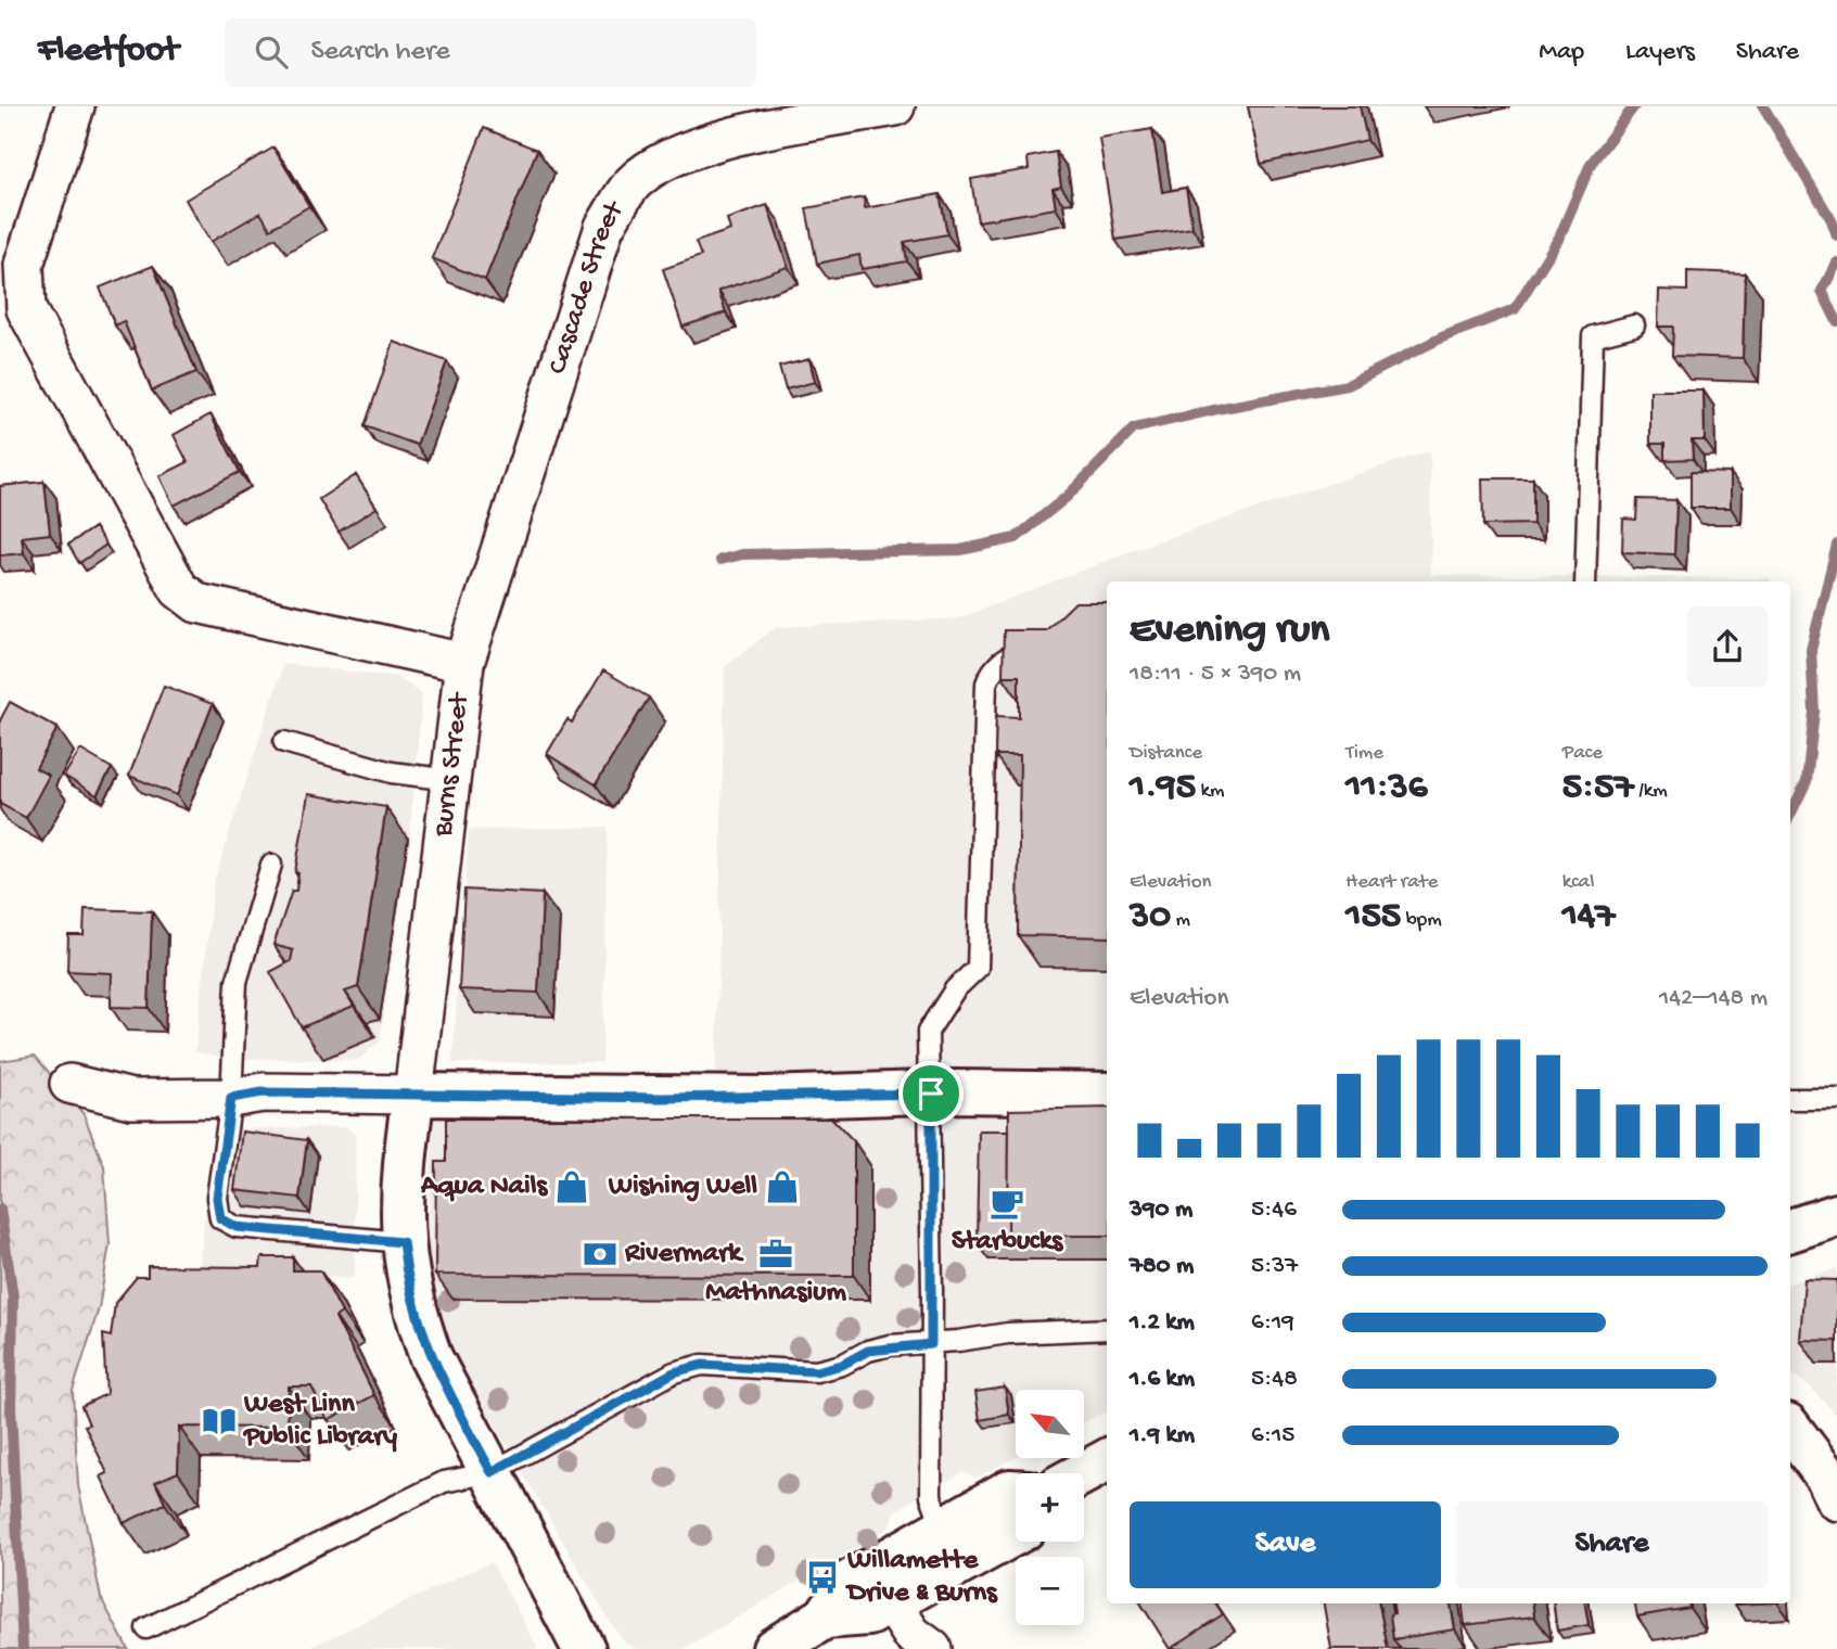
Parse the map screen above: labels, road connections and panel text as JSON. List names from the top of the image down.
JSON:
{
  "streets": {
    "street": ["Cascade Street", "Burns Street"]
  },
  "crossings": [
    ["Cascade Street", "Burns Street"]
  ],
  "places": {
    "shop": ["Aqua Nails", "Wishing Well"],
    "cafe": ["Starbucks"],
    "bank": ["Rivermark"],
    "office": ["Mathnasium"],
    "library": ["West Linn Public Library"],
    "bus stop": ["Willamette Drive & Burns"]
  },
  "north": "top left",
  "page": {
    "header": "Fleetfoot",
    "search": "Search here",
    "nav": ["Map", "Layers", "Share"],
    "heading": ["Evening run", "18:11 · 5 × 390 m"],
    "stats": [
      ["Distance", "1.95 km"],
      ["Time", "11:36"],
      ["Pace", "5:57 /km"],
      ["Elevation", "30 m"],
      ["Heart rate", "155 bpm"],
      ["kcal", "147"]
    ],
    "chart": ["Elevation", "142–148 m"],
    "list": [
      {
        "name": "390 m",
        "note": "5:46"
      },
      {
        "name": "780 m",
        "note": "5:37"
      },
      {
        "name": "1.2 km",
        "note": "6:19"
      },
      {
        "name": "1.6 km",
        "note": "5:48"
      },
      {
        "name": "1.9 km",
        "note": "6:15"
      }
    ],
    "map_buttons": ["+", "−"],
    "buttons": ["Save", "Share"]
  }
}
